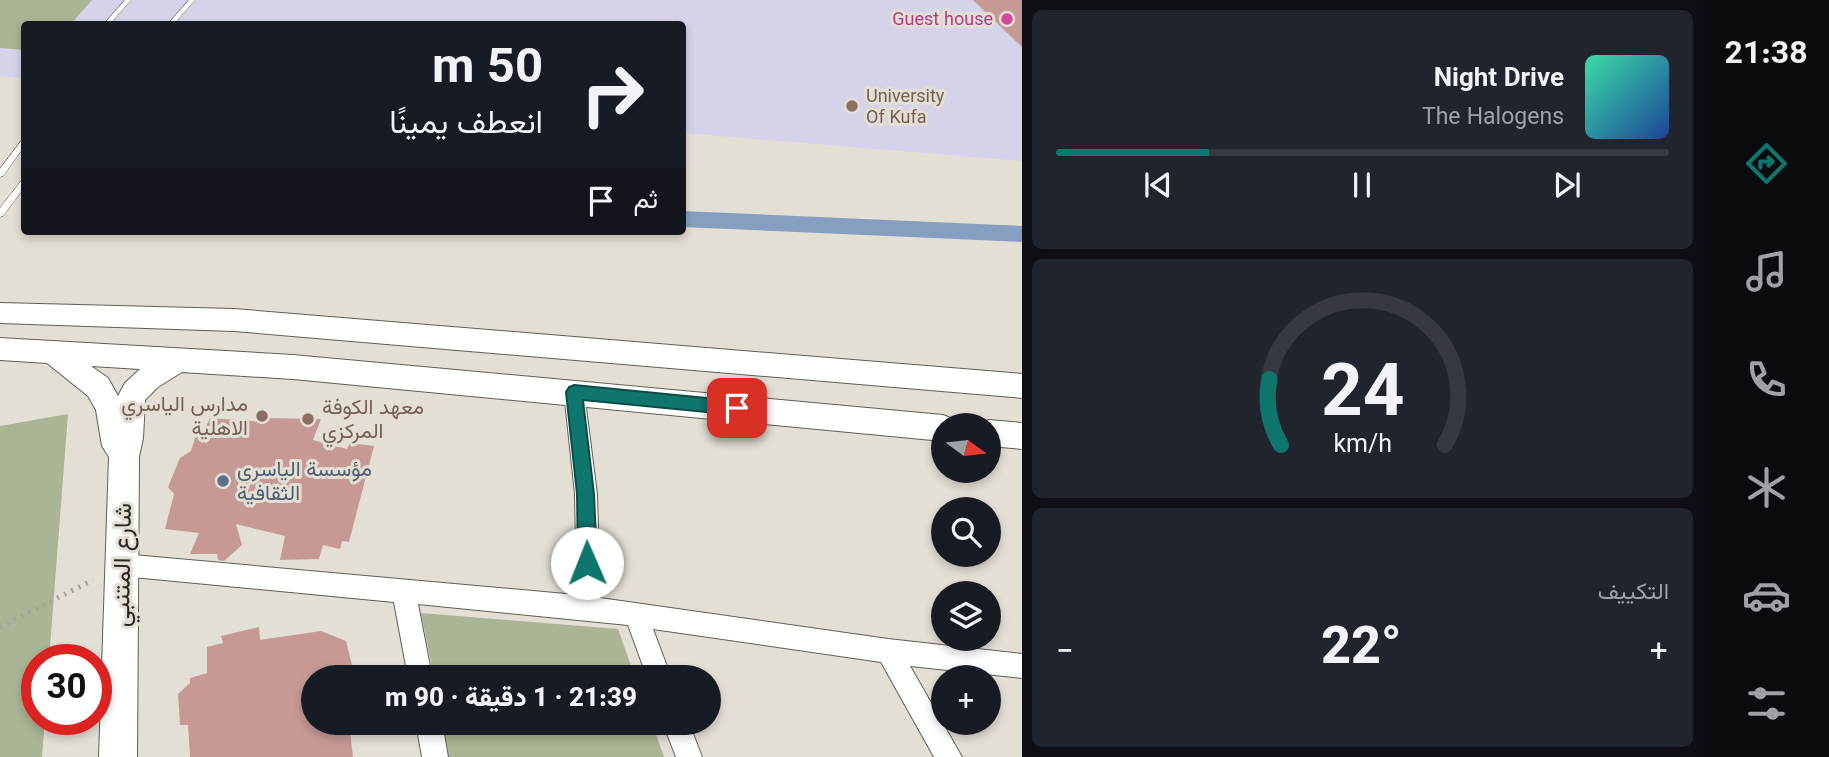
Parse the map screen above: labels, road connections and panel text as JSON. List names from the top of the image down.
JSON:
{
  "streets": {
    "main road": ["شارع المتنبي"]
  },
  "places": [
    "Guest house",
    "University Of Kufa",
    "مدارس الياسري الاهلية",
    "معهد الكوفة المركزي",
    "مؤسسة الياسري الثقافية"
  ],
  "north": "right",
  "page": {
    "tabs": "21:38",
    "turn": ["50 m", "انعطف يمينًا"],
    "song": ["Night Drive", "The Halogens"],
    "then": "ثم",
    "map_buttons": "+",
    "tile": "التكييف",
    "heat": ["−", "22°", "+"],
    "limit": "30",
    "trip": "21:39 · 1 دقيقة · 90 m",
    "gauge": ["24", "km/h"]
  }
}
